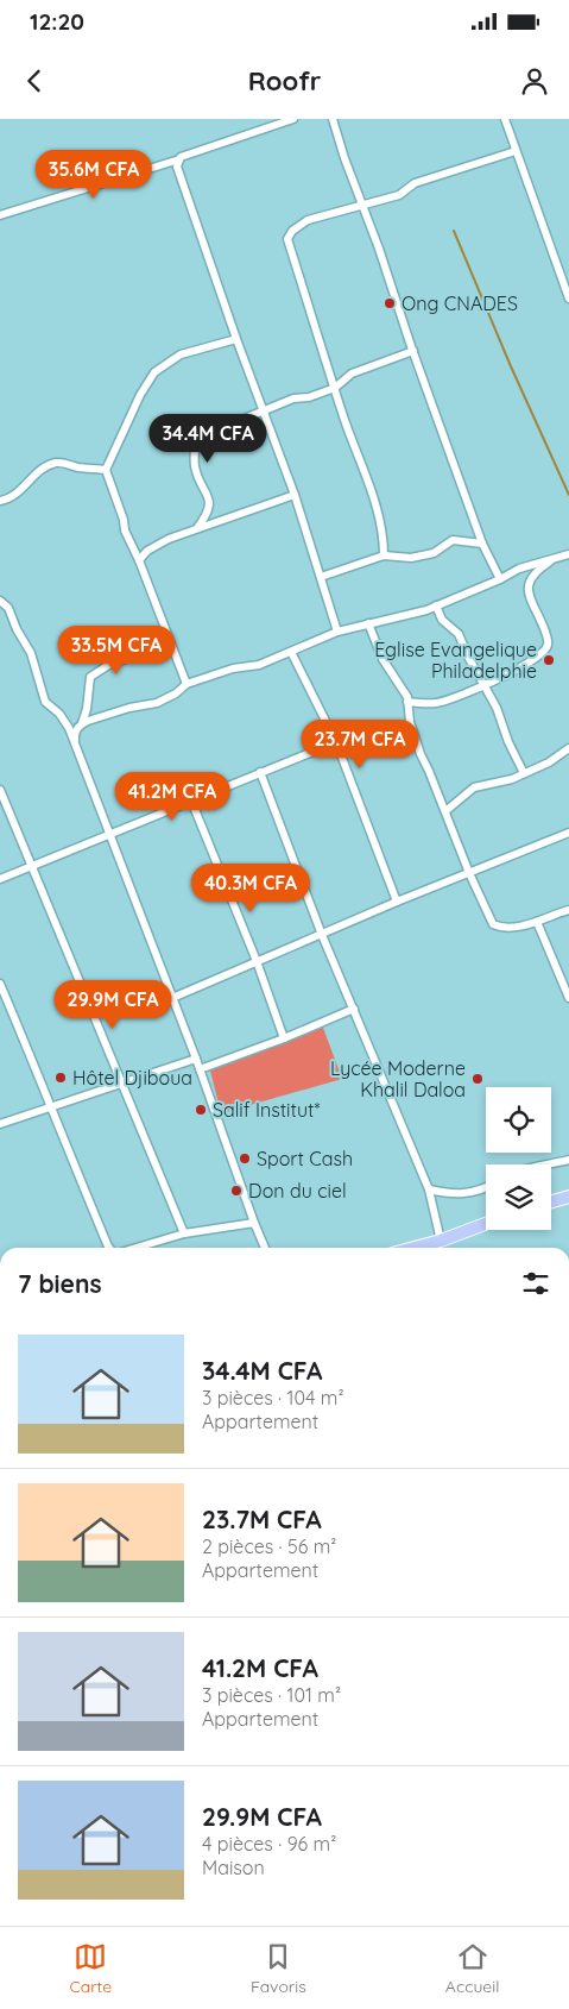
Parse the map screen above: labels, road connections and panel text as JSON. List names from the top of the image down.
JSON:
{
  "places": [
    "Ong CNADES",
    "Eglise Evangelique Philadelphie",
    "Hôtel Djiboua",
    "Lycée Moderne Khalil Daloa",
    "Salif Institut*",
    "Sport Cash",
    "Don du ciel"
  ],
  "page": {
    "status": "12:20",
    "header": "Roofr",
    "price": [
      "35.6M CFA",
      "34.4M CFA",
      "33.5M CFA",
      "23.7M CFA",
      "41.2M CFA",
      "40.3M CFA",
      "29.9M CFA"
    ],
    "heading": "7 biens",
    "list": [
      {
        "name": "34.4M CFA",
        "note": "3 pièces · 104 m² · Appartement"
      },
      {
        "name": "23.7M CFA",
        "note": "2 pièces · 56 m² · Appartement"
      },
      {
        "name": "41.2M CFA",
        "note": "3 pièces · 101 m² · Appartement"
      },
      {
        "name": "29.9M CFA",
        "note": "4 pièces · 96 m² · Maison"
      }
    ],
    "tabs": ["Carte", "Favoris", "Accueil"]
  }
}
